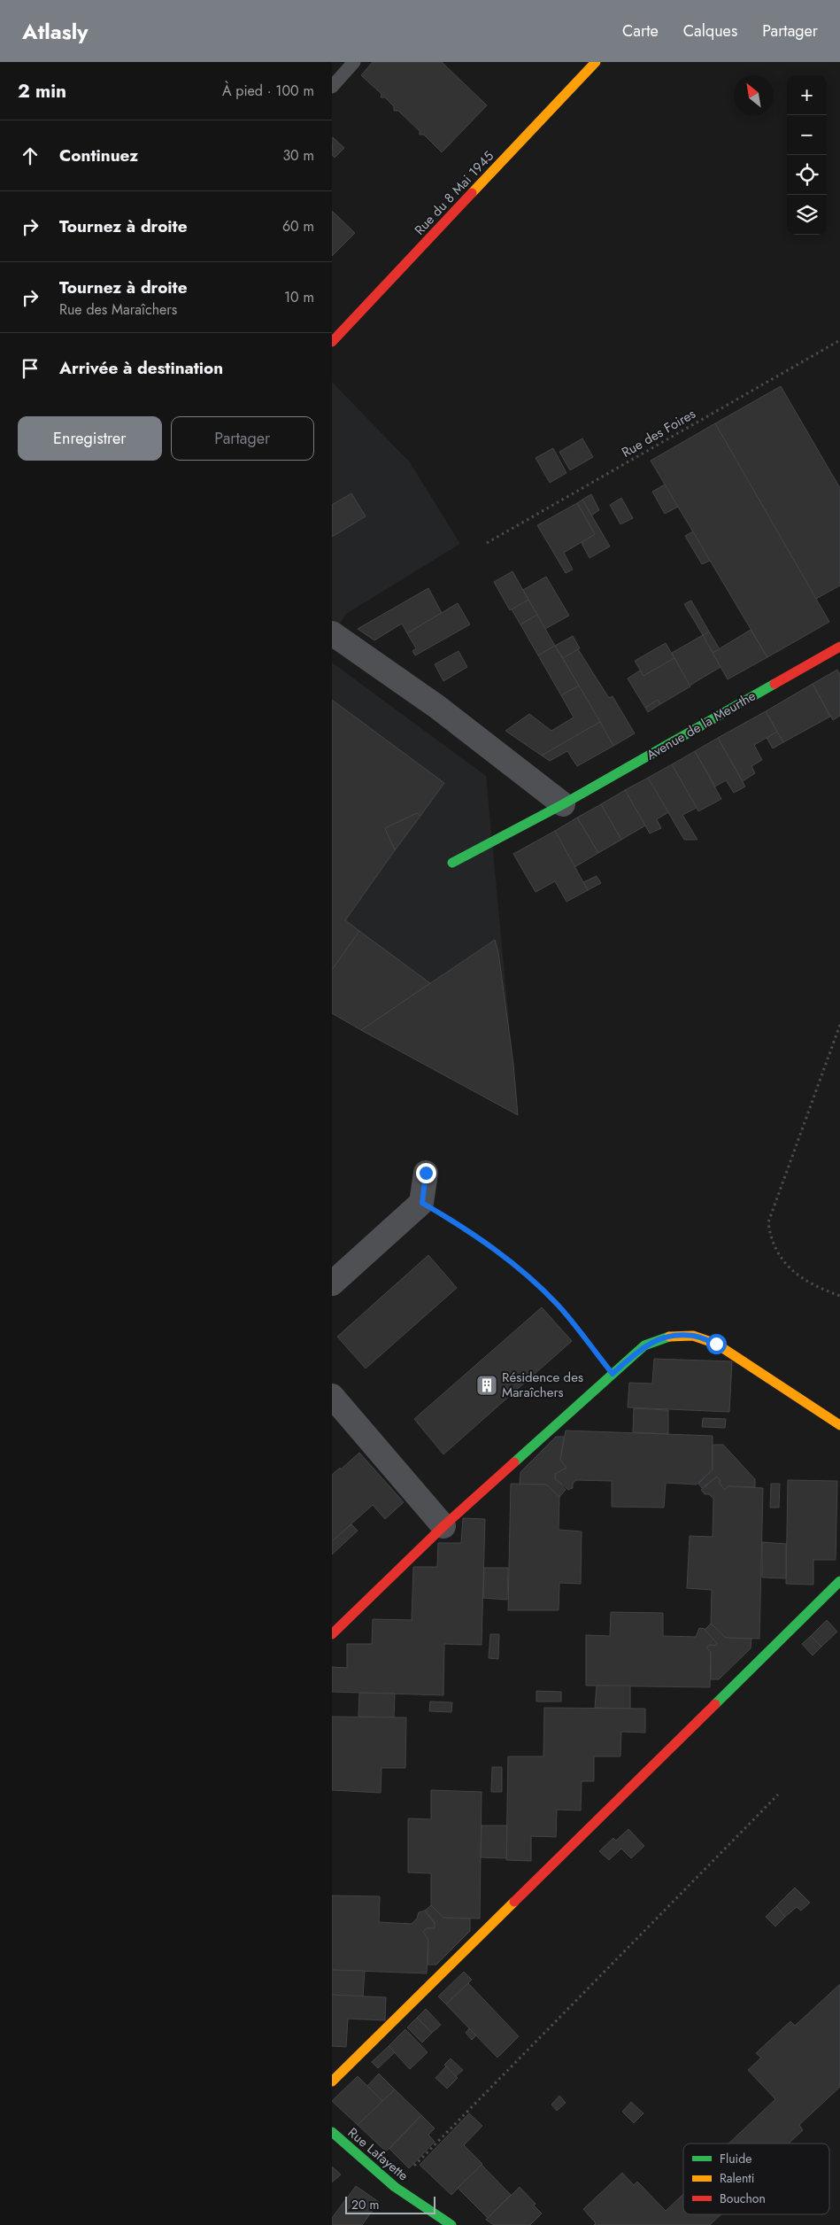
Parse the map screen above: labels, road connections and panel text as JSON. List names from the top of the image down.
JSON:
{
  "streets": {
    "street": ["Rue du 8 Mai 1945", "Avenue de la Meurthe", "Rue Lafayette"],
    "path": ["Rue des Foires"]
  },
  "places": {
    "building": ["Résidence des Maraîchers"]
  },
  "legend": ["Fluide", "Ralenti", "Bouchon"],
  "scale_bar": "20 m",
  "north": "top left",
  "page": {
    "header": "Atlasly",
    "nav": ["Carte", "Calques", "Partager"],
    "heading": ["2 min", "À pied · 100 m"],
    "map_buttons": ["+", "−"],
    "list": [
      ["Continuez", "30 m"],
      ["Tournez à droite", "60 m"],
      ["Tournez à droite", "Rue des Maraîchers", "10 m"],
      "Arrivée à destination"
    ],
    "buttons": ["Enregistrer", "Partager"],
    "scale": "20 m"
  }
}
